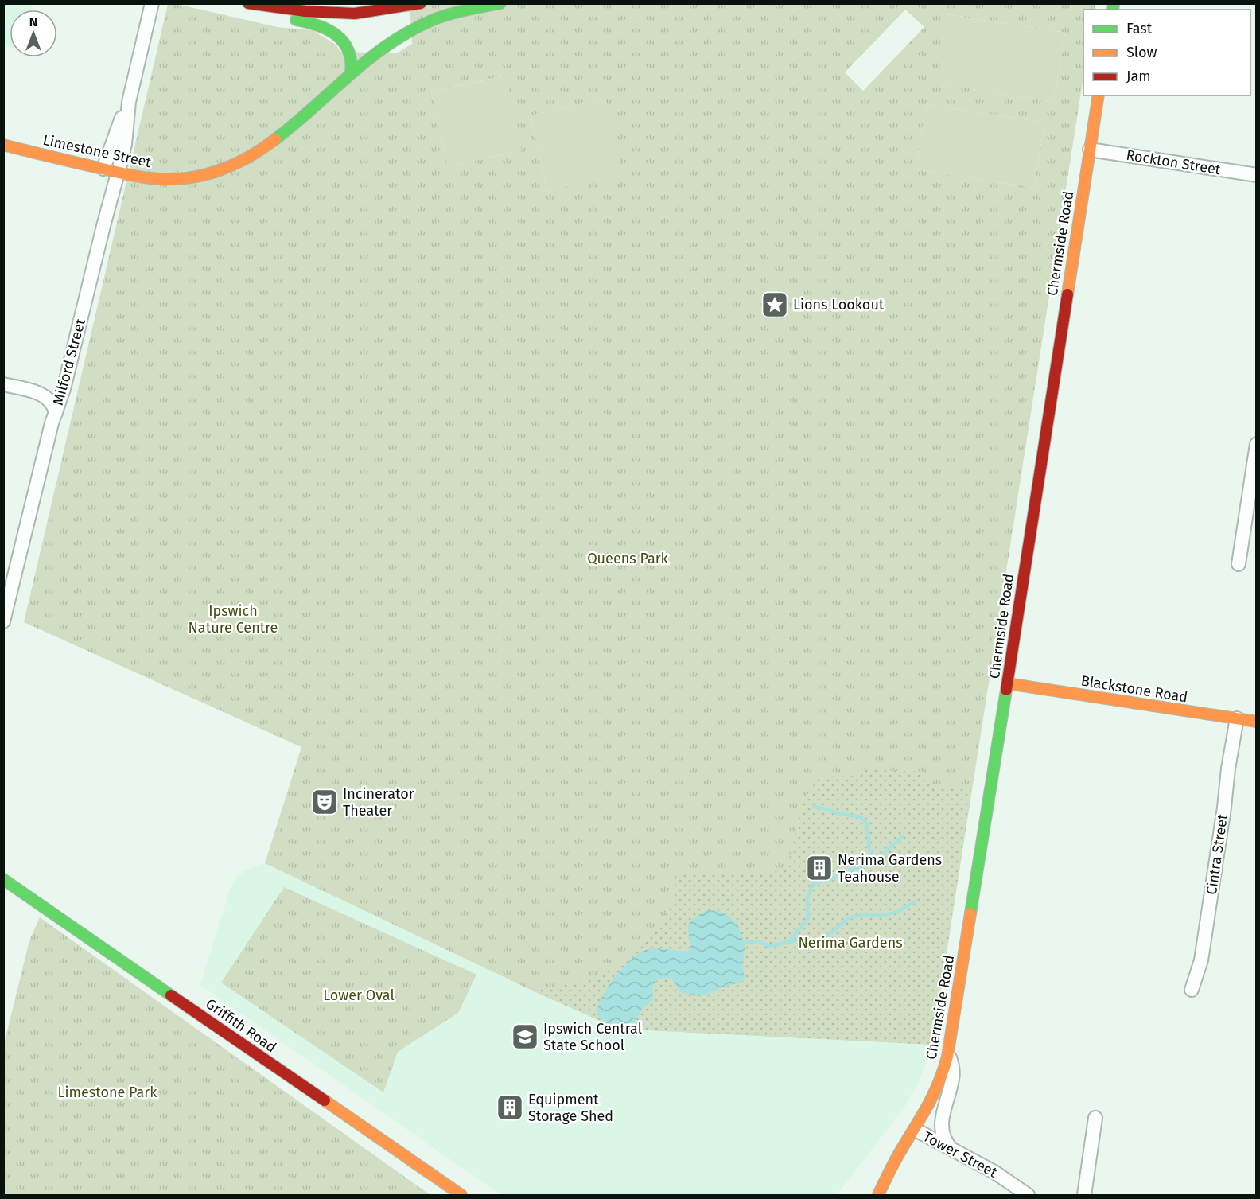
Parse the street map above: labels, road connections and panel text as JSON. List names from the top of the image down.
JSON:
{
  "streets": {
    "main road": [
      "Limestone Street",
      "Chermside Road",
      "Blackstone Road",
      "Griffith Road"
    ],
    "street": [
      "Rockton Street",
      "Milford Street",
      "Cintra Street",
      "Tower Street"
    ]
  },
  "crossings": [
    ["Limestone Street", "Milford Street"],
    ["Rockton Street", "Chermside Road"],
    ["Chermside Road", "Blackstone Road"],
    ["Chermside Road", "Tower Street"],
    ["Blackstone Road", "Cintra Street"]
  ],
  "parks": [
    "Queens Park",
    "Ipswich Nature Centre",
    "Nerima Gardens",
    "Lower Oval",
    "Limestone Park"
  ],
  "places": {
    "place": ["Lions Lookout"],
    "theatre": ["Incinerator Theater"],
    "building": ["Nerima Gardens Teahouse", "Equipment Storage Shed"],
    "school or university": ["Ipswich Central State School"]
  },
  "legend": ["Fast", "Slow", "Jam"],
  "north": "top"
}
